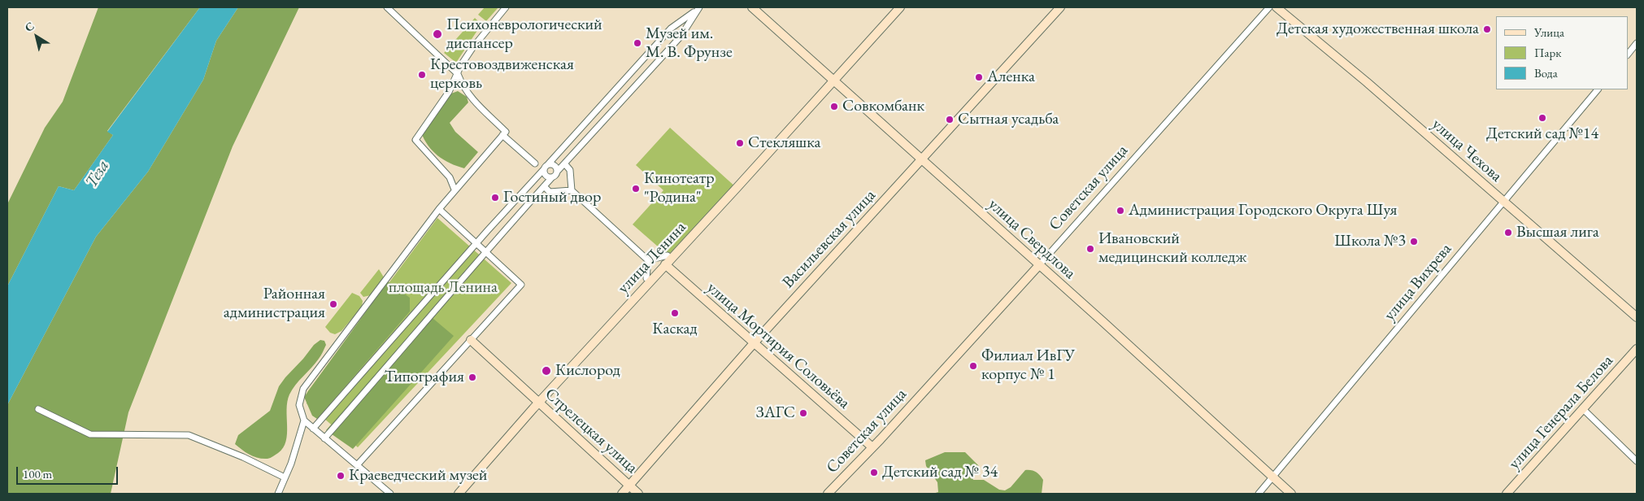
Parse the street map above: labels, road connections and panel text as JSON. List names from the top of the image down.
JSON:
{
  "streets": {
    "street": [
      "улица Чехова",
      "Советская улица",
      "Васильевская улица",
      "улица Свердлова",
      "улица Ленина",
      "улица Вихрева",
      "улица Мортирия Соловьёва",
      "улица Генерала Белова",
      "Стрелецкая улица"
    ]
  },
  "crossings": [
    ["улица Чехова", "улица Вихрева"],
    ["Советская улица", "улица Свердлова"],
    ["Советская улица", "улица Мортирия Соловьёва"],
    ["Васильевская улица", "улица Свердлова"],
    ["Васильевская улица", "улица Мортирия Соловьёва"],
    ["Васильевская улица", "Стрелецкая улица"],
    ["улица Свердлова", "улица Ленина"],
    ["улица Свердлова", "улица Вихрева"],
    ["улица Ленина", "улица Мортирия Соловьёва"],
    ["улица Ленина", "Стрелецкая улица"]
  ],
  "water": ["Теза"],
  "parks": ["площадь Ленина"],
  "places": [
    "Детская художественная школа",
    "Психоневрологический диспансер",
    "Музей им. М. В. Фрунзе",
    "Крестовоздвиженская церковь",
    "Аленка",
    "Совкомбанк",
    "Детский сад №14",
    "Сытная усадьба",
    "Стекляшка",
    "Кинотеатр \"Родина\"",
    "Гостиный двор",
    "Администрация Городского Округа Шуя",
    "Высшая лига",
    "Школа №3",
    "Ивановский медицинский колледж",
    "Районная администрация",
    "Каскад",
    "Филиал ИвГУ корпус № 1",
    "Кислород",
    "Типография",
    "ЗАГС",
    "Детский сад № 34",
    "Краеведческий музей"
  ],
  "legend": ["Улица", "Парк", "Вода"],
  "scale_bar": "100 m",
  "north": "top left"
}
